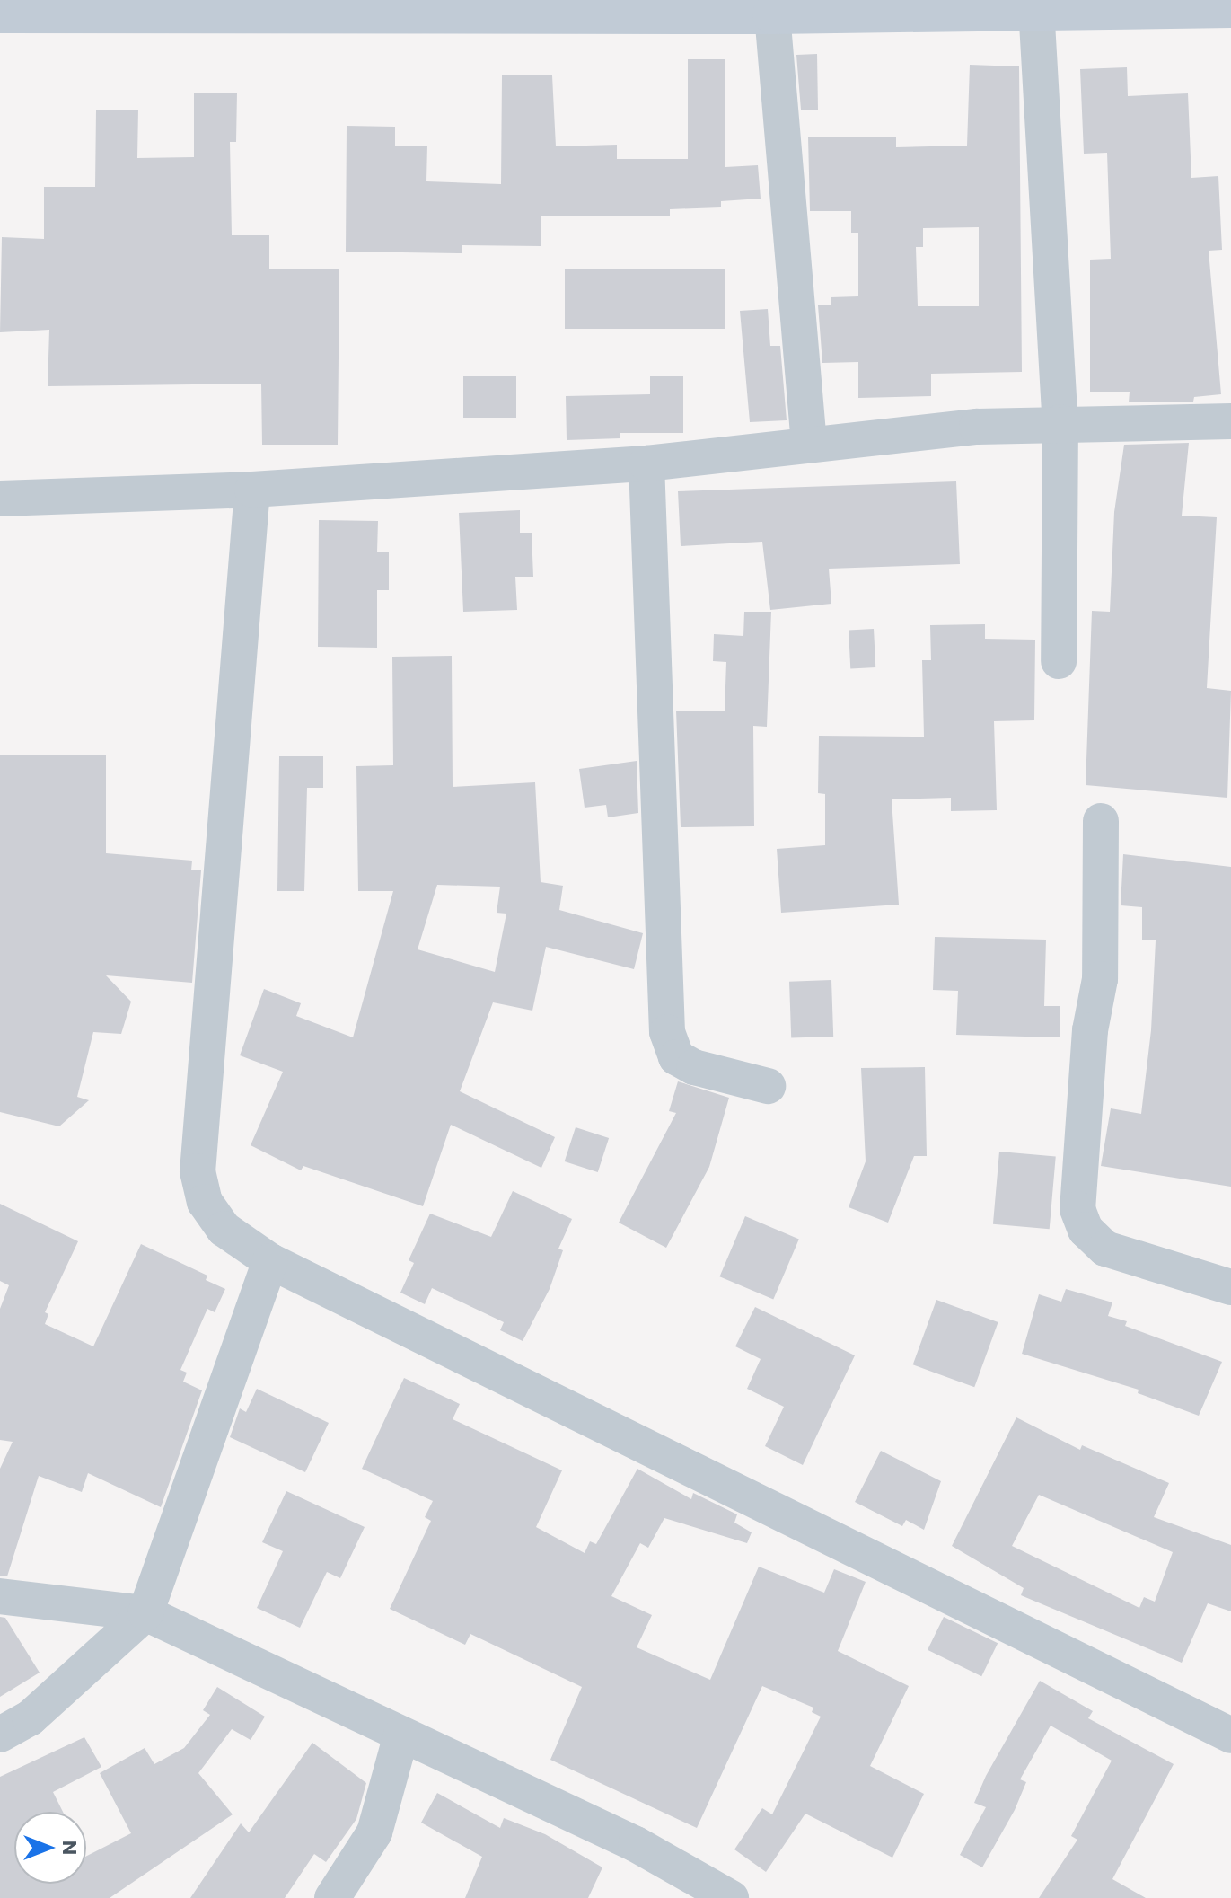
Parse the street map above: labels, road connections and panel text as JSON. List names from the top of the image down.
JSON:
{
  "north": "right"
}
